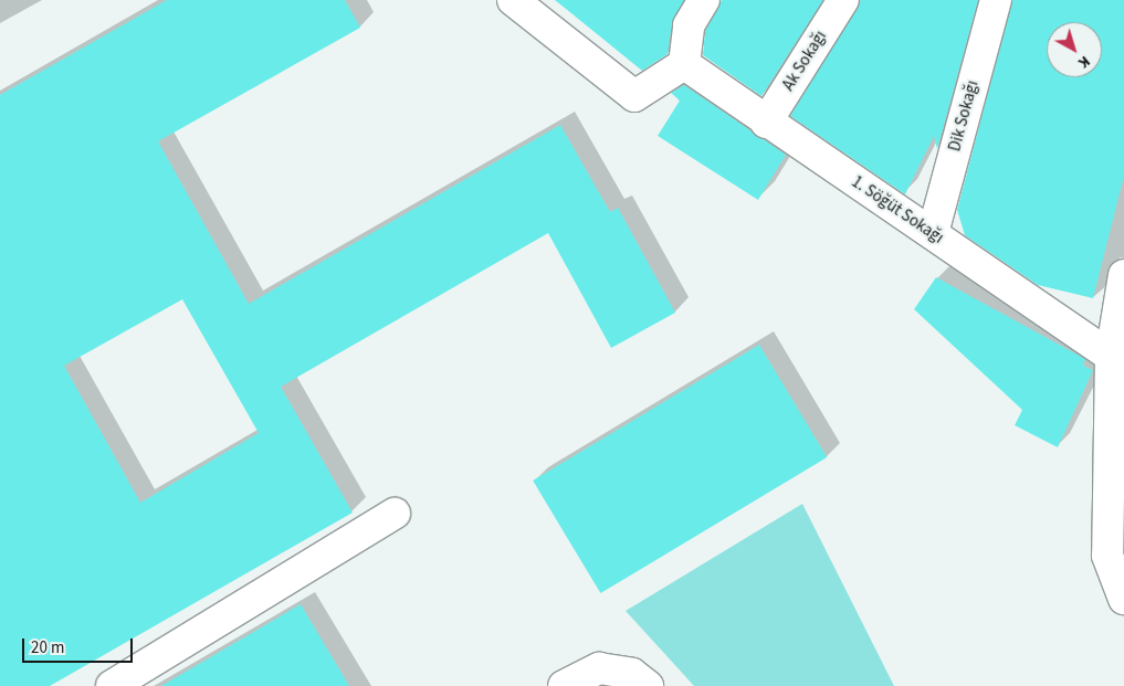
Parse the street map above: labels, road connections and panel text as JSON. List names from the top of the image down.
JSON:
{
  "streets": {
    "street": ["Ak Sokağı", "Dik Sokağı", "1. Söğüt Sokağı"]
  },
  "crossings": [
    ["Ak Sokağı", "1. Söğüt Sokağı"],
    ["Dik Sokağı", "1. Söğüt Sokağı"]
  ],
  "scale_bar": "20 m",
  "north": "bottom right"
}
